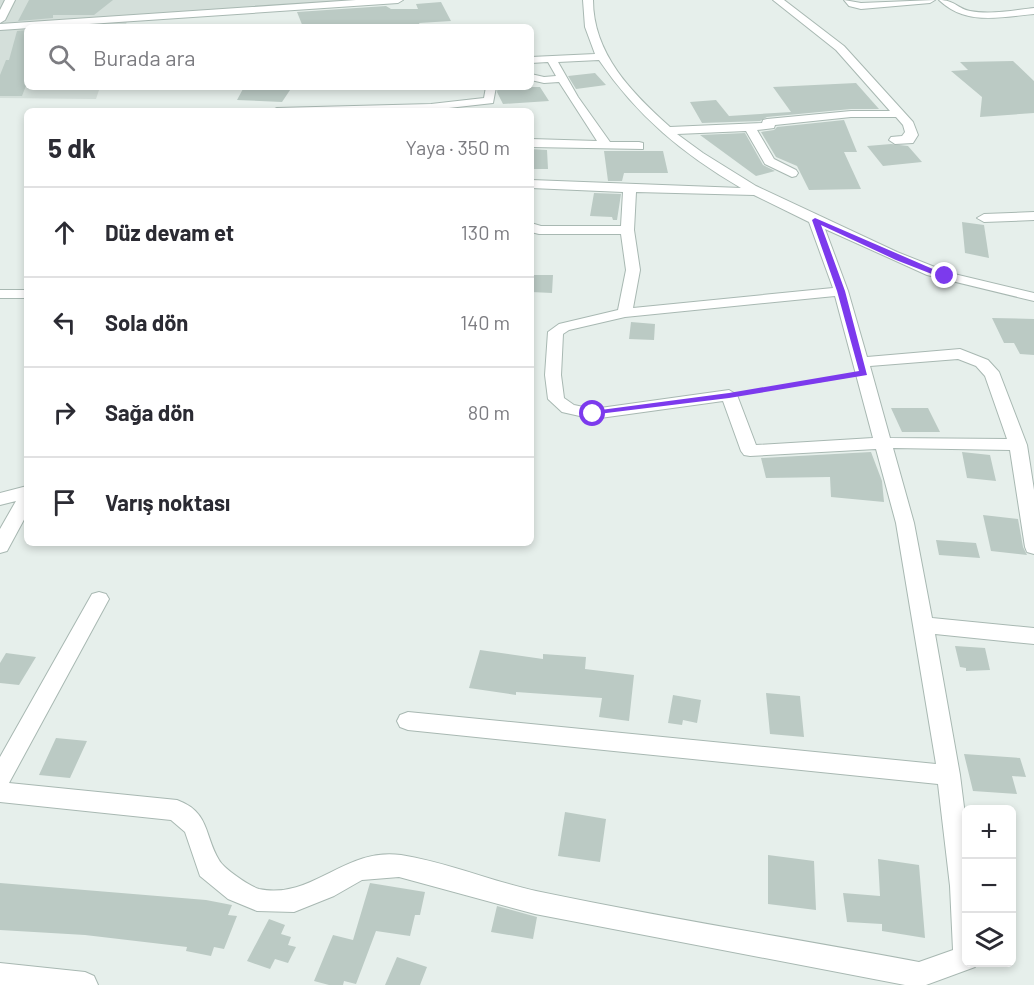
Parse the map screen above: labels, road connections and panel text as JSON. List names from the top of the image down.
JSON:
{
  "page": {
    "search": "Burada ara",
    "heading": ["5 dk", "Yaya · 350 m"],
    "list": [
      ["Düz devam et", "130 m"],
      ["Sola dön", "140 m"],
      ["Sağa dön", "80 m"],
      "Varış noktası"
    ],
    "map_buttons": ["+", "−"]
  }
}
